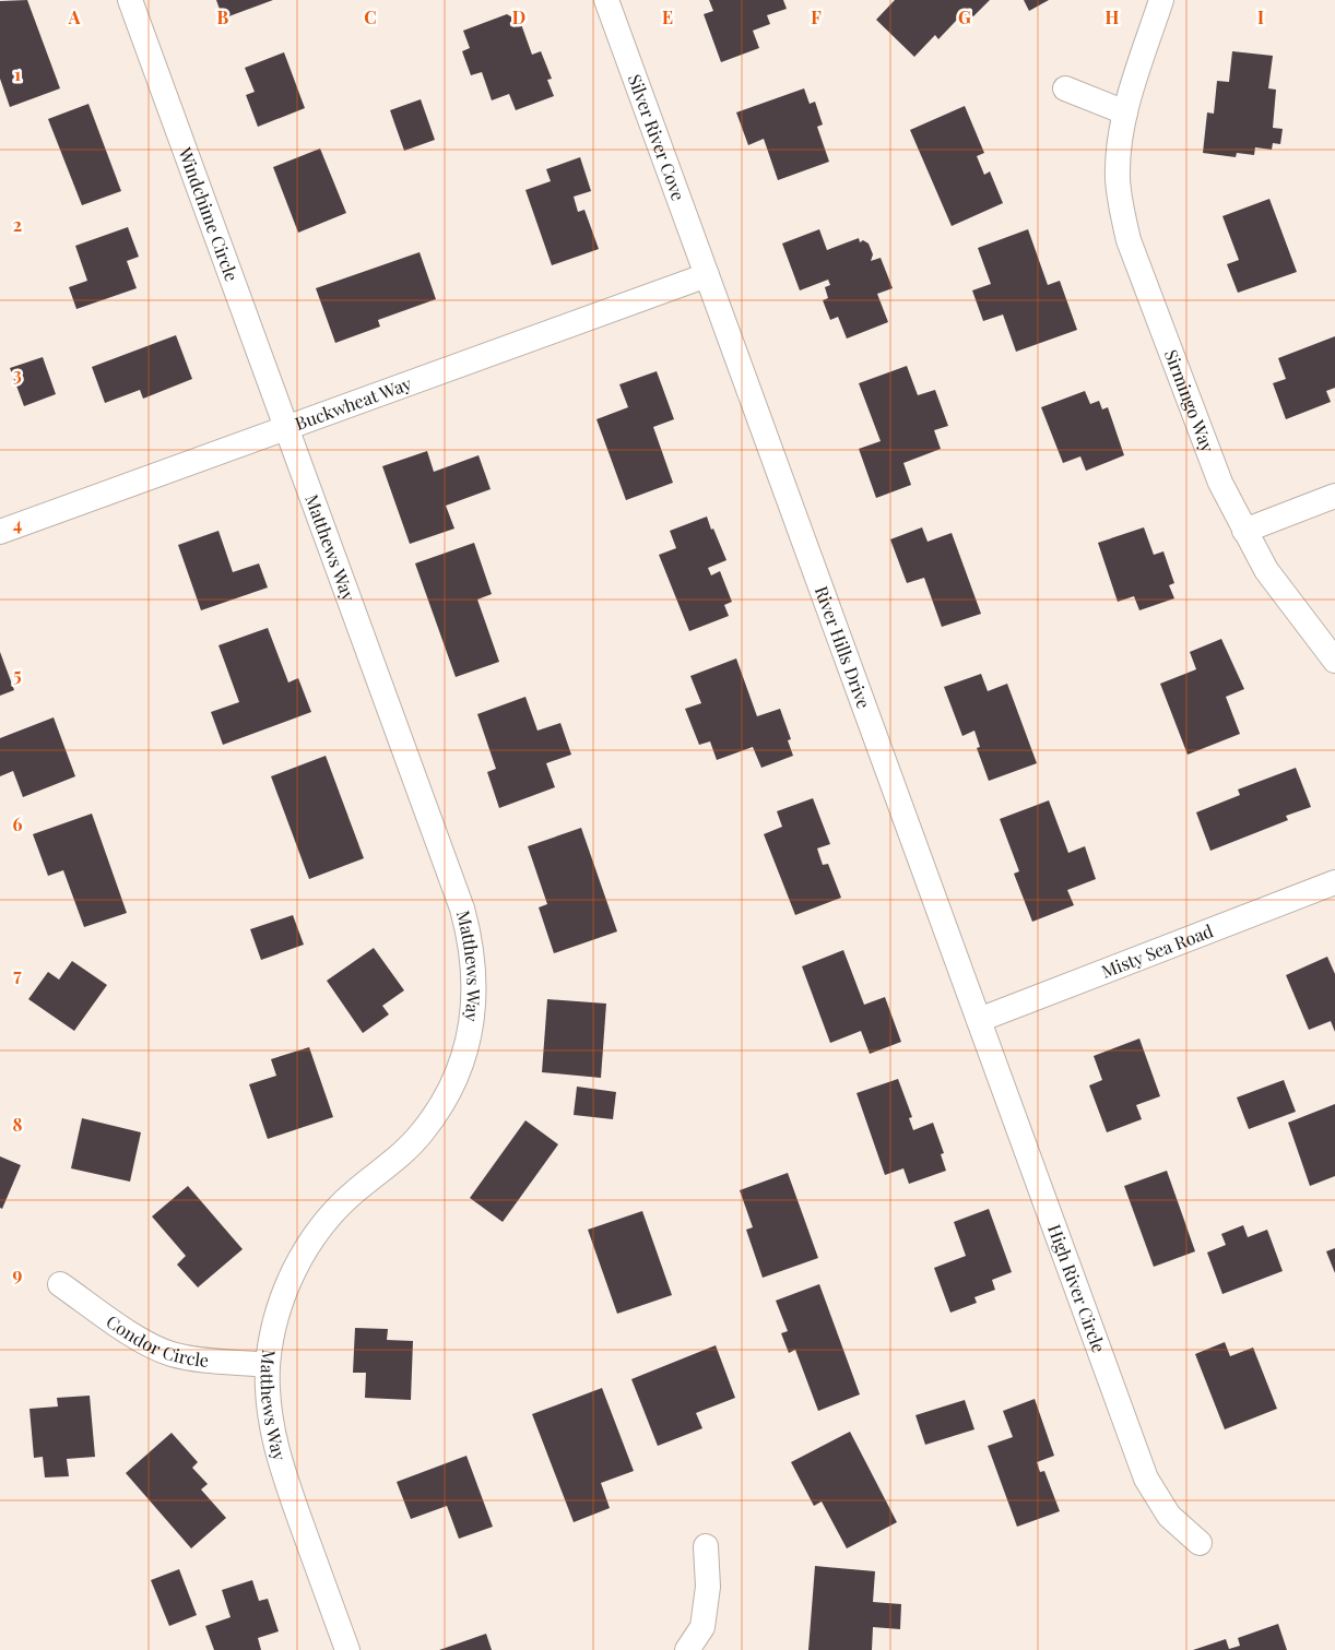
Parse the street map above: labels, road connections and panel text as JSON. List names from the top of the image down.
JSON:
{
  "streets": {
    "street": [
      "Silver River Cove",
      "Windchime Circle",
      "Sirmingo Way",
      "Buckwheat Way",
      "Matthews Way",
      "River Hills Drive",
      "Misty Sea Road",
      "High River Circle",
      "Condor Circle"
    ]
  },
  "crossings": [
    ["Silver River Cove", "Buckwheat Way"],
    ["Silver River Cove", "River Hills Drive"],
    ["Windchime Circle", "Buckwheat Way"],
    ["Windchime Circle", "Matthews Way"],
    ["Buckwheat Way", "Matthews Way"],
    ["Buckwheat Way", "River Hills Drive"],
    ["Matthews Way", "Condor Circle"],
    ["River Hills Drive", "Misty Sea Road"],
    ["River Hills Drive", "High River Circle"],
    ["Misty Sea Road", "High River Circle"]
  ],
  "grid": {
    "columns": [
      "A",
      "B",
      "C",
      "D",
      "E",
      "F",
      "G",
      "H",
      "I"
    ],
    "rows": [
      "1",
      "2",
      "3",
      "4",
      "5",
      "6",
      "7",
      "8",
      "9"
    ]
  }
}
